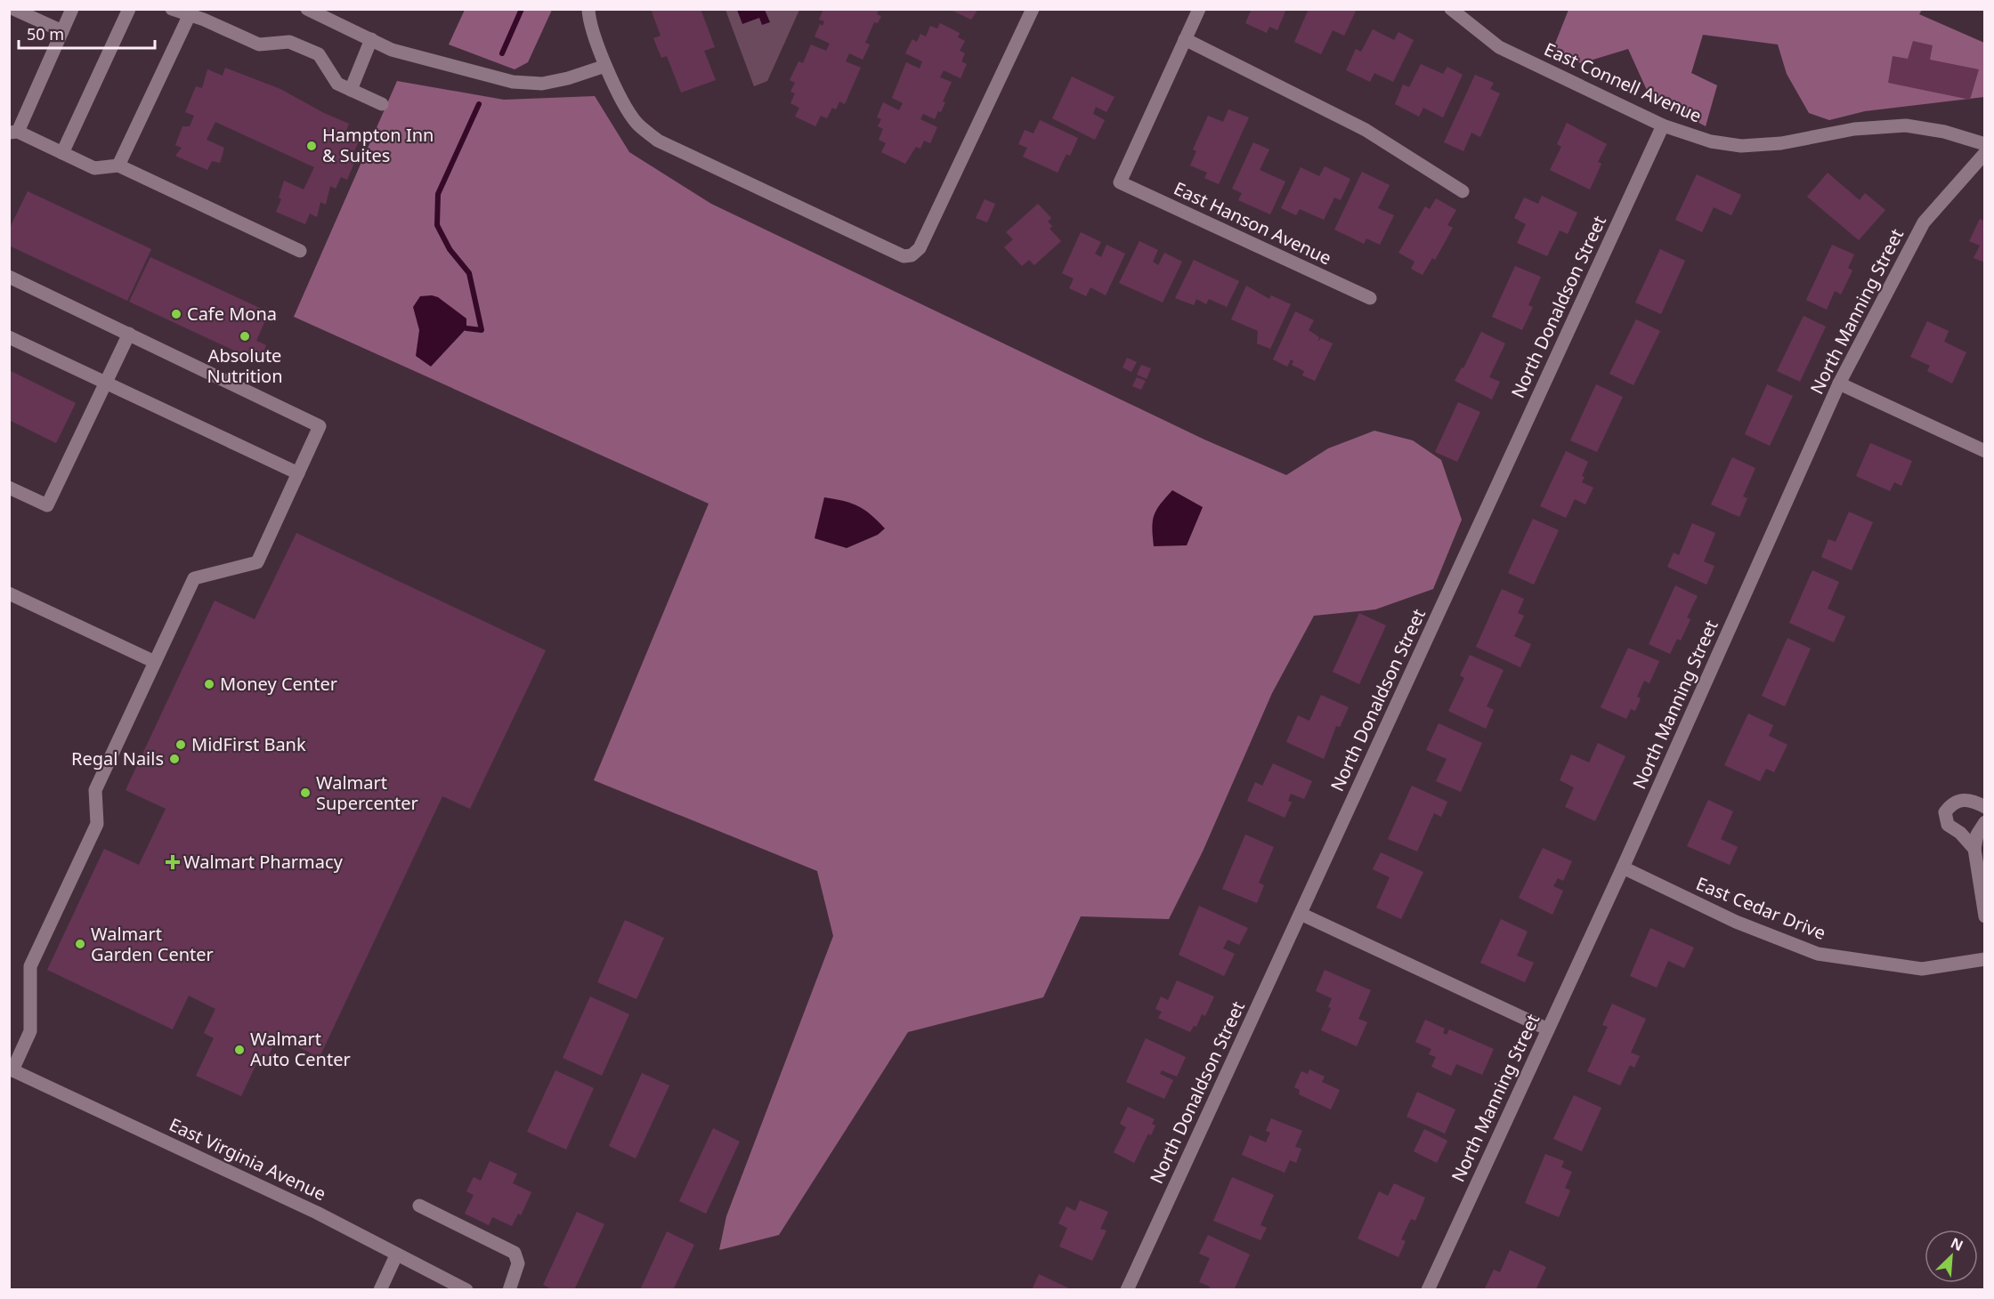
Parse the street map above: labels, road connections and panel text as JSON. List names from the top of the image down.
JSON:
{
  "streets": {
    "street": [
      "East Connell Avenue",
      "East Hanson Avenue",
      "North Donaldson Street",
      "North Manning Street",
      "East Cedar Drive",
      "East Virginia Avenue"
    ]
  },
  "crossings": [
    ["East Connell Avenue", "North Donaldson Street"],
    ["North Manning Street", "East Cedar Drive"]
  ],
  "places": {
    "other": [
      "Hampton Inn & Suites",
      "Cafe Mona",
      "Absolute Nutrition",
      "Money Center",
      "MidFirst Bank",
      "Regal Nails",
      "Walmart Supercenter",
      "Walmart Garden Center",
      "Walmart Auto Center"
    ],
    "health": ["Walmart Pharmacy"]
  },
  "scale_bar": "50 m",
  "north": "top right"
}
